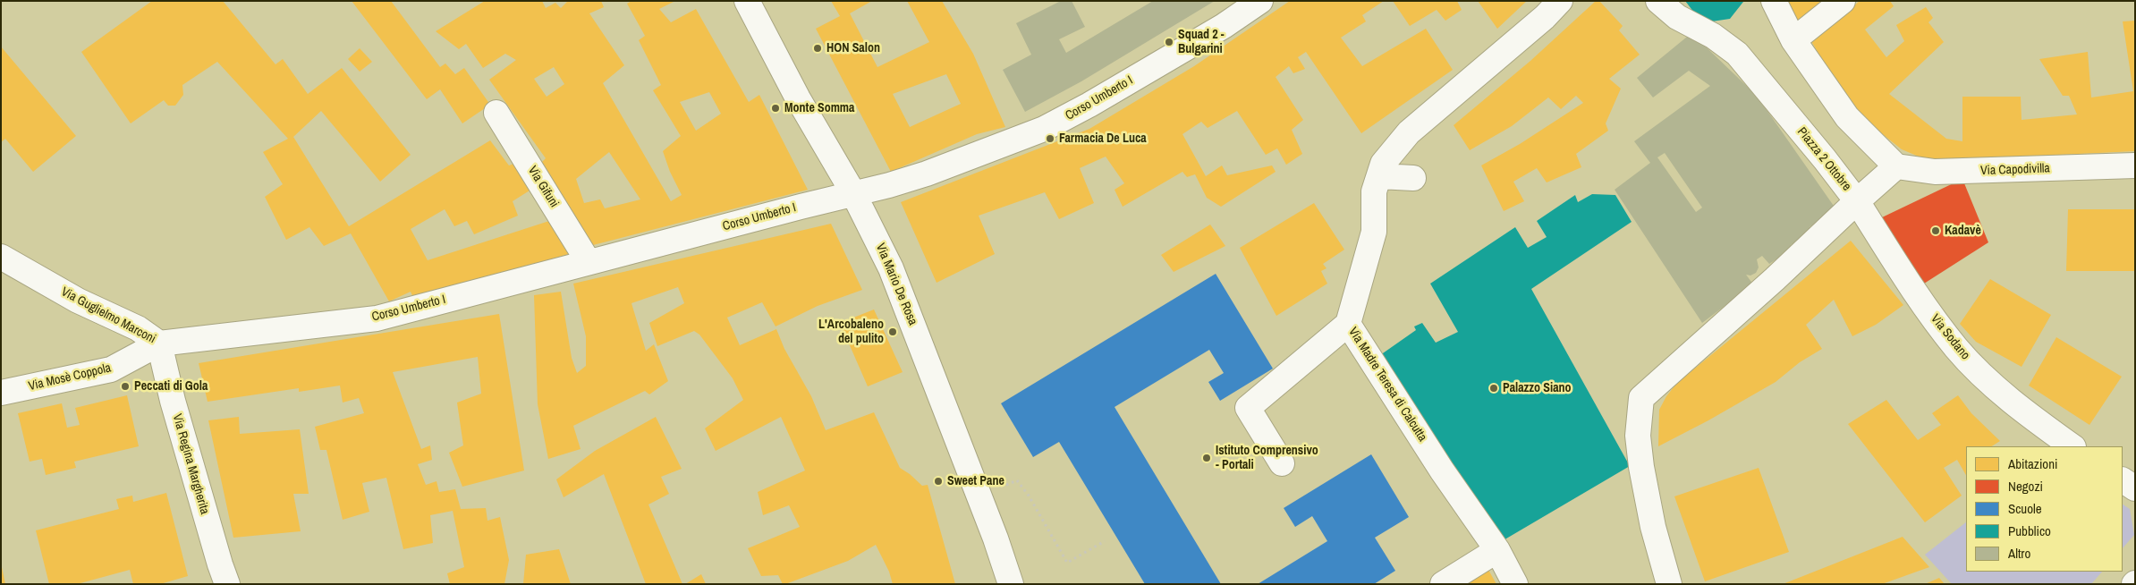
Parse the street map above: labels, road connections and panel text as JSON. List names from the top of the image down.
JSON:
{
  "streets": {
    "street": [
      "Corso Umberto I",
      "Piazza 2 Ottobre",
      "Via Capodivilla",
      "Via Gifuni",
      "Via Mario De Rosa",
      "Via Guglielmo Marconi",
      "Via Sodano",
      "Via Mosè Coppola",
      "Via Madre Teresa di Calcutta",
      "Via Regina Margherita"
    ]
  },
  "crossings": [
    ["Corso Umberto I", "Via Gifuni"],
    ["Corso Umberto I", "Via Mario De Rosa"],
    ["Corso Umberto I", "Via Guglielmo Marconi"],
    ["Piazza 2 Ottobre", "Via Capodivilla"],
    ["Piazza 2 Ottobre", "Via Sodano"],
    ["Via Guglielmo Marconi", "Via Mosè Coppola"],
    ["Via Guglielmo Marconi", "Via Regina Margherita"],
    ["Via Mosè Coppola", "Via Regina Margherita"]
  ],
  "places": [
    "Squad 2 - Bulgarini",
    "HON Salon",
    "Monte Somma",
    "Farmacia De Luca",
    "Kadavè",
    "L'Arcobaleno del pulito",
    "Peccati di Gola",
    "Palazzo Siano",
    "Istituto Comprensivo - Portali",
    "Sweet Pane"
  ],
  "legend": [
    "Abitazioni",
    "Negozi",
    "Scuole",
    "Pubblico",
    "Altro"
  ]
}
